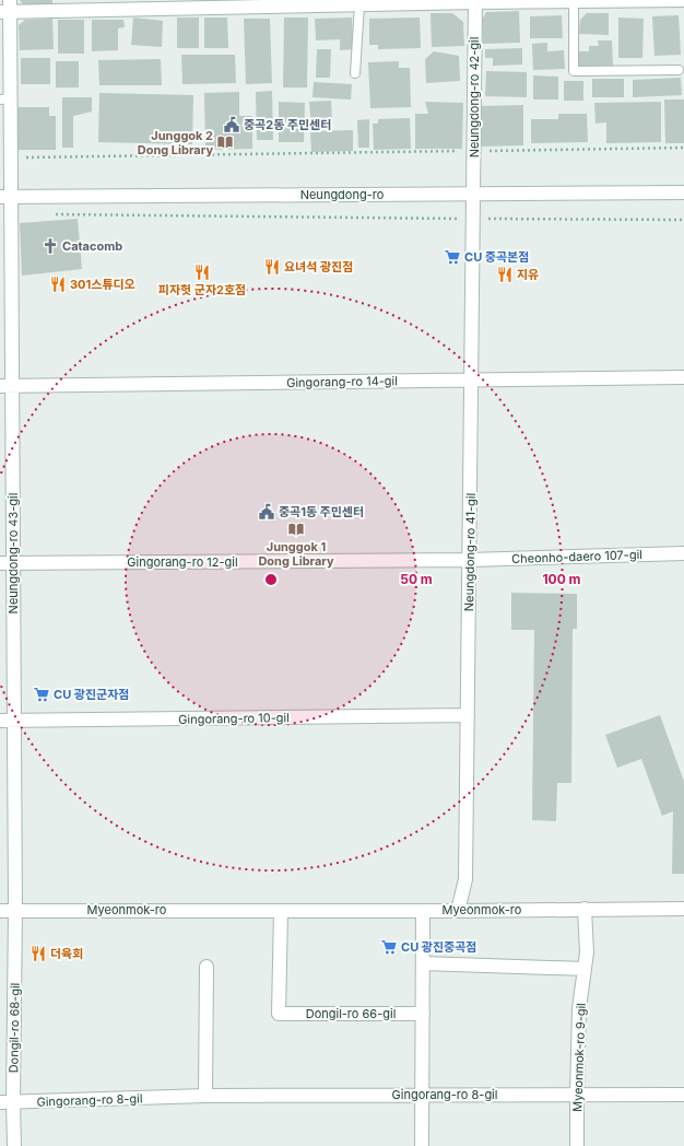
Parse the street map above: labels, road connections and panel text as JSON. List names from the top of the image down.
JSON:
{
  "streets": {
    "street": [
      "Neungdong-ro 42-gil",
      "Neungdong-ro",
      "Gingorang-ro 14-gil",
      "Neungdong-ro 41-gil",
      "Neungdong-ro 43-gil",
      "Cheonho-daero 107-gil",
      "Gingorang-ro 12-gil",
      "Gingorang-ro 10-gil",
      "Myeonmok-ro",
      "Dongil-ro 66-gil",
      "Dongil-ro 68-gil",
      "Myeonmok-ro 9-gil",
      "Gingorang-ro 8-gil"
    ]
  },
  "crossings": [
    ["Neungdong-ro 42-gil", "Neungdong-ro"],
    ["Neungdong-ro 42-gil", "Neungdong-ro 41-gil"],
    ["Neungdong-ro", "Neungdong-ro 41-gil"],
    ["Neungdong-ro", "Neungdong-ro 43-gil"],
    ["Gingorang-ro 14-gil", "Neungdong-ro 41-gil"],
    ["Gingorang-ro 14-gil", "Neungdong-ro 43-gil"],
    ["Neungdong-ro 41-gil", "Cheonho-daero 107-gil"],
    ["Neungdong-ro 41-gil", "Gingorang-ro 12-gil"],
    ["Neungdong-ro 41-gil", "Gingorang-ro 10-gil"],
    ["Neungdong-ro 41-gil", "Myeonmok-ro"],
    ["Neungdong-ro 43-gil", "Gingorang-ro 12-gil"],
    ["Neungdong-ro 43-gil", "Gingorang-ro 10-gil"],
    ["Neungdong-ro 43-gil", "Myeonmok-ro"],
    ["Neungdong-ro 43-gil", "Dongil-ro 68-gil"],
    ["Cheonho-daero 107-gil", "Gingorang-ro 12-gil"],
    ["Myeonmok-ro", "Dongil-ro 66-gil"],
    ["Myeonmok-ro", "Dongil-ro 68-gil"],
    ["Myeonmok-ro", "Myeonmok-ro 9-gil"],
    ["Dongil-ro 68-gil", "Gingorang-ro 8-gil"],
    ["Myeonmok-ro 9-gil", "Gingorang-ro 8-gil"]
  ],
  "places": {
    "public building": ["중곡2동 주민센터", "중곡1동 주민센터"],
    "library": ["Junggok 2 Dong Library", "Junggok 1 Dong Library"],
    "church": ["Catacomb"],
    "supermarket": ["CU 중곡본점", "CU 광진군자점", "CU 광진중곡점"],
    "restaurant": [
      "요녀석 광진점",
      "피자헛 군자2호점",
      "지유",
      "301스튜디오",
      "더육회"
    ]
  },
  "rings": ["50 m", "100 m"]
}
